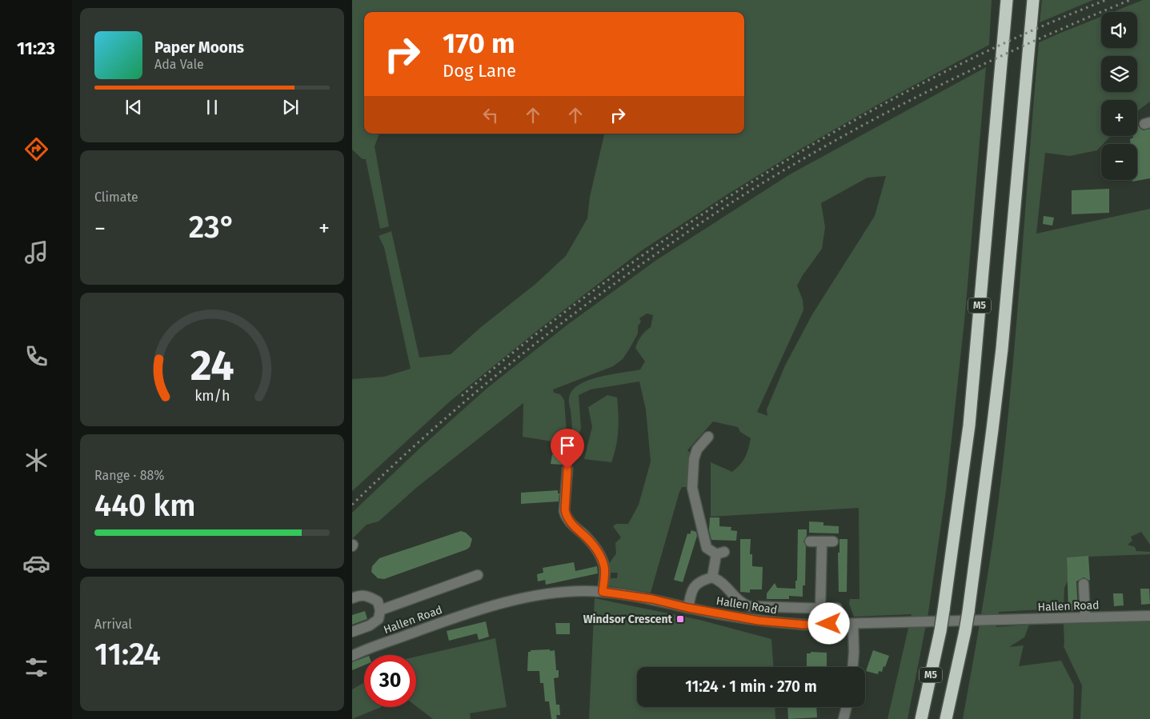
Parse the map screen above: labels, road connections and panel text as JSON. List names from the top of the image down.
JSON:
{
  "streets": {
    "highway": ["M5"],
    "street": ["Hallen Road"]
  },
  "places": {
    "transit": ["Windsor Crescent"]
  },
  "page": {
    "tabs": "11:23",
    "map_buttons": ["+", "−"],
    "turn": ["170 m", "Dog Lane"],
    "song": ["Paper Moons", "Ada Vale"],
    "tile": [
      "Climate",
      ["Range · 88%", "440 km"],
      ["Arrival", "11:24"]
    ],
    "heat": ["−", "23°", "+"],
    "limit": "30",
    "trip": "11:24 · 1 min · 270 m",
    "gauge": ["24", "km/h"]
  }
}
